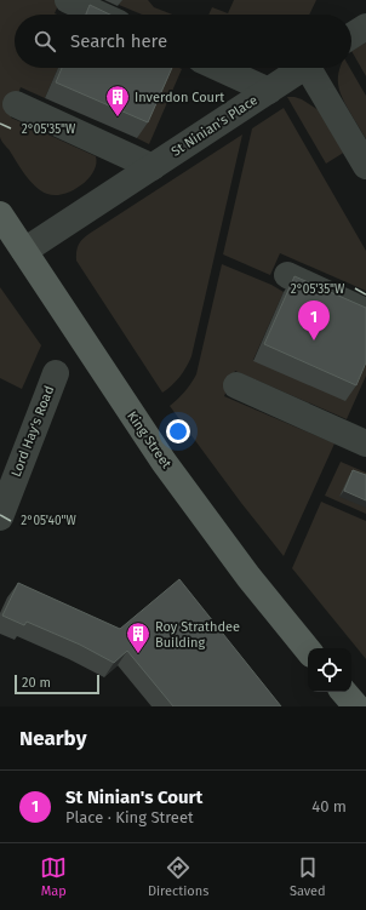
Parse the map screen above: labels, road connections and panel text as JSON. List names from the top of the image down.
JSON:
{
  "streets": {
    "main road": ["King Street"],
    "street": ["St Ninian's Place", "Lord Hay's Road"]
  },
  "crossings": [
    ["St Ninian's Place", "King Street"]
  ],
  "places": {
    "building": ["Inverdon Court", "Roy Strathdee Building"]
  },
  "scale_bar": "20 m",
  "page": {
    "search": "Search here",
    "pins": "1",
    "scale": "20 m",
    "heading": "Nearby",
    "list": [
      {
        "mark": "1",
        "name": "St Ninian's Court",
        "note": "Place · King Street",
        "value": "40 m"
      }
    ],
    "nav": ["Map", "Directions", "Saved"]
  },
  "coordinates": ["2°05'35\"W", "2°05'40\"W"]
}
